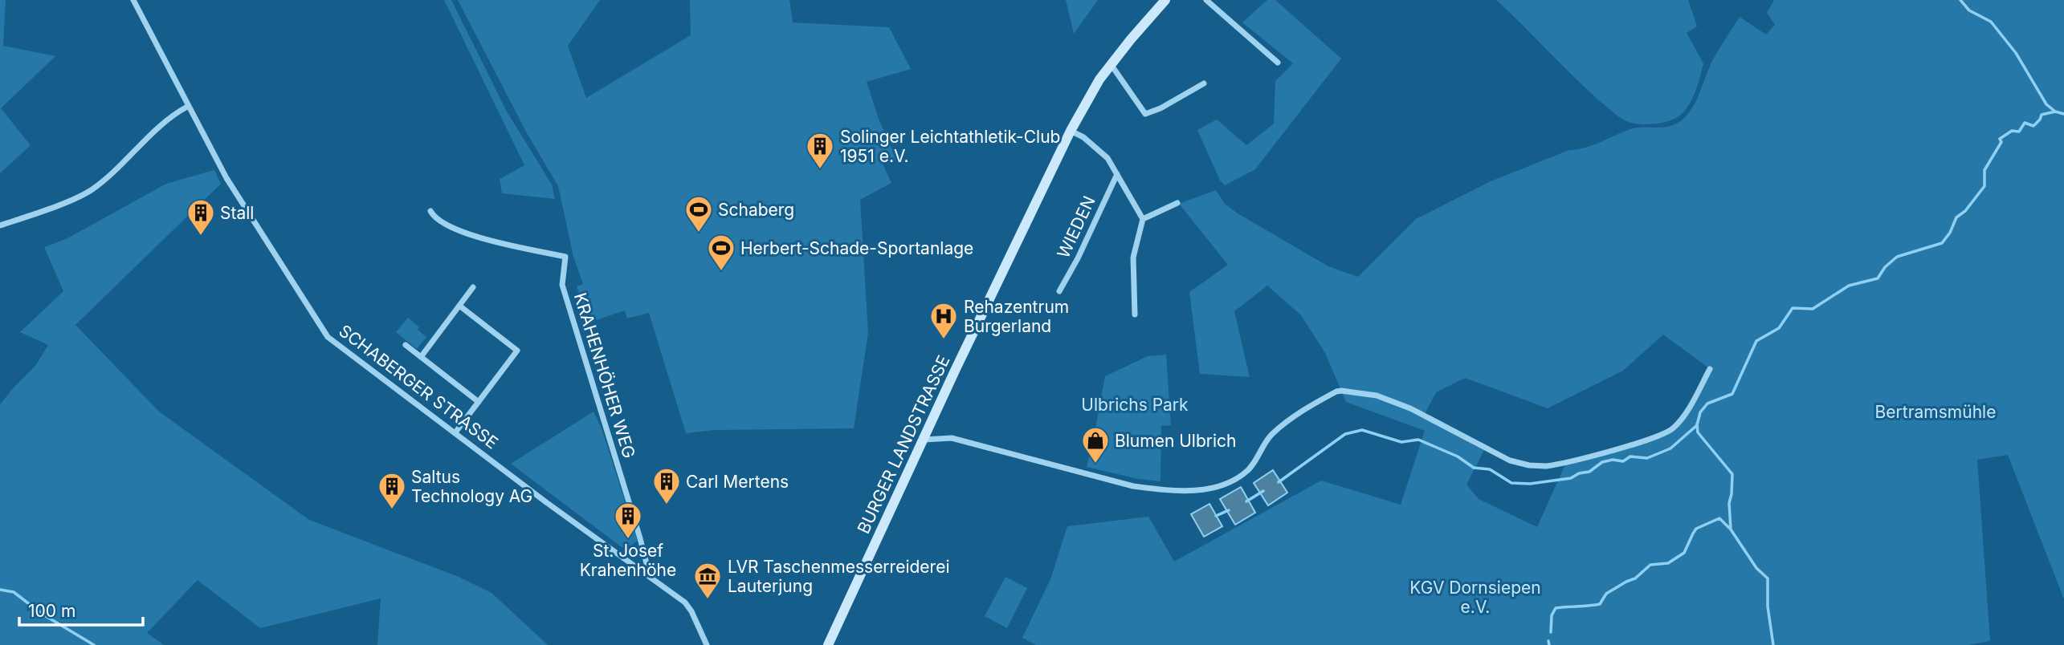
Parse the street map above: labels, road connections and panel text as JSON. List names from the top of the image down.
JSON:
{
  "streets": {
    "main road": ["BURGER LANDSTRASSE"],
    "street": ["WIEDEN", "KRAHENHÖHER WEG", "SCHABERGER STRASSE"]
  },
  "crossings": [
    ["KRAHENHÖHER WEG", "SCHABERGER STRASSE"]
  ],
  "parks": ["Ulbrichs Park", "Bertramsmühle", "KGV Dornsiepen e.V."],
  "places": {
    "building": [
      "Solinger Leichtathletik-Club 1951 e.V.",
      "Stall",
      "Carl Mertens",
      "Saltus Technology AG",
      "St. Josef Krahenhöhe"
    ],
    "sports": ["Schaberg", "Herbert-Schade-Sportanlage"],
    "hospital": ["Rehazentrum Burgerland"],
    "shop": ["Blumen Ulbrich"],
    "museum": ["LVR Taschenmesserreiderei Lauterjung"]
  },
  "scale_bar": "100 m"
}
